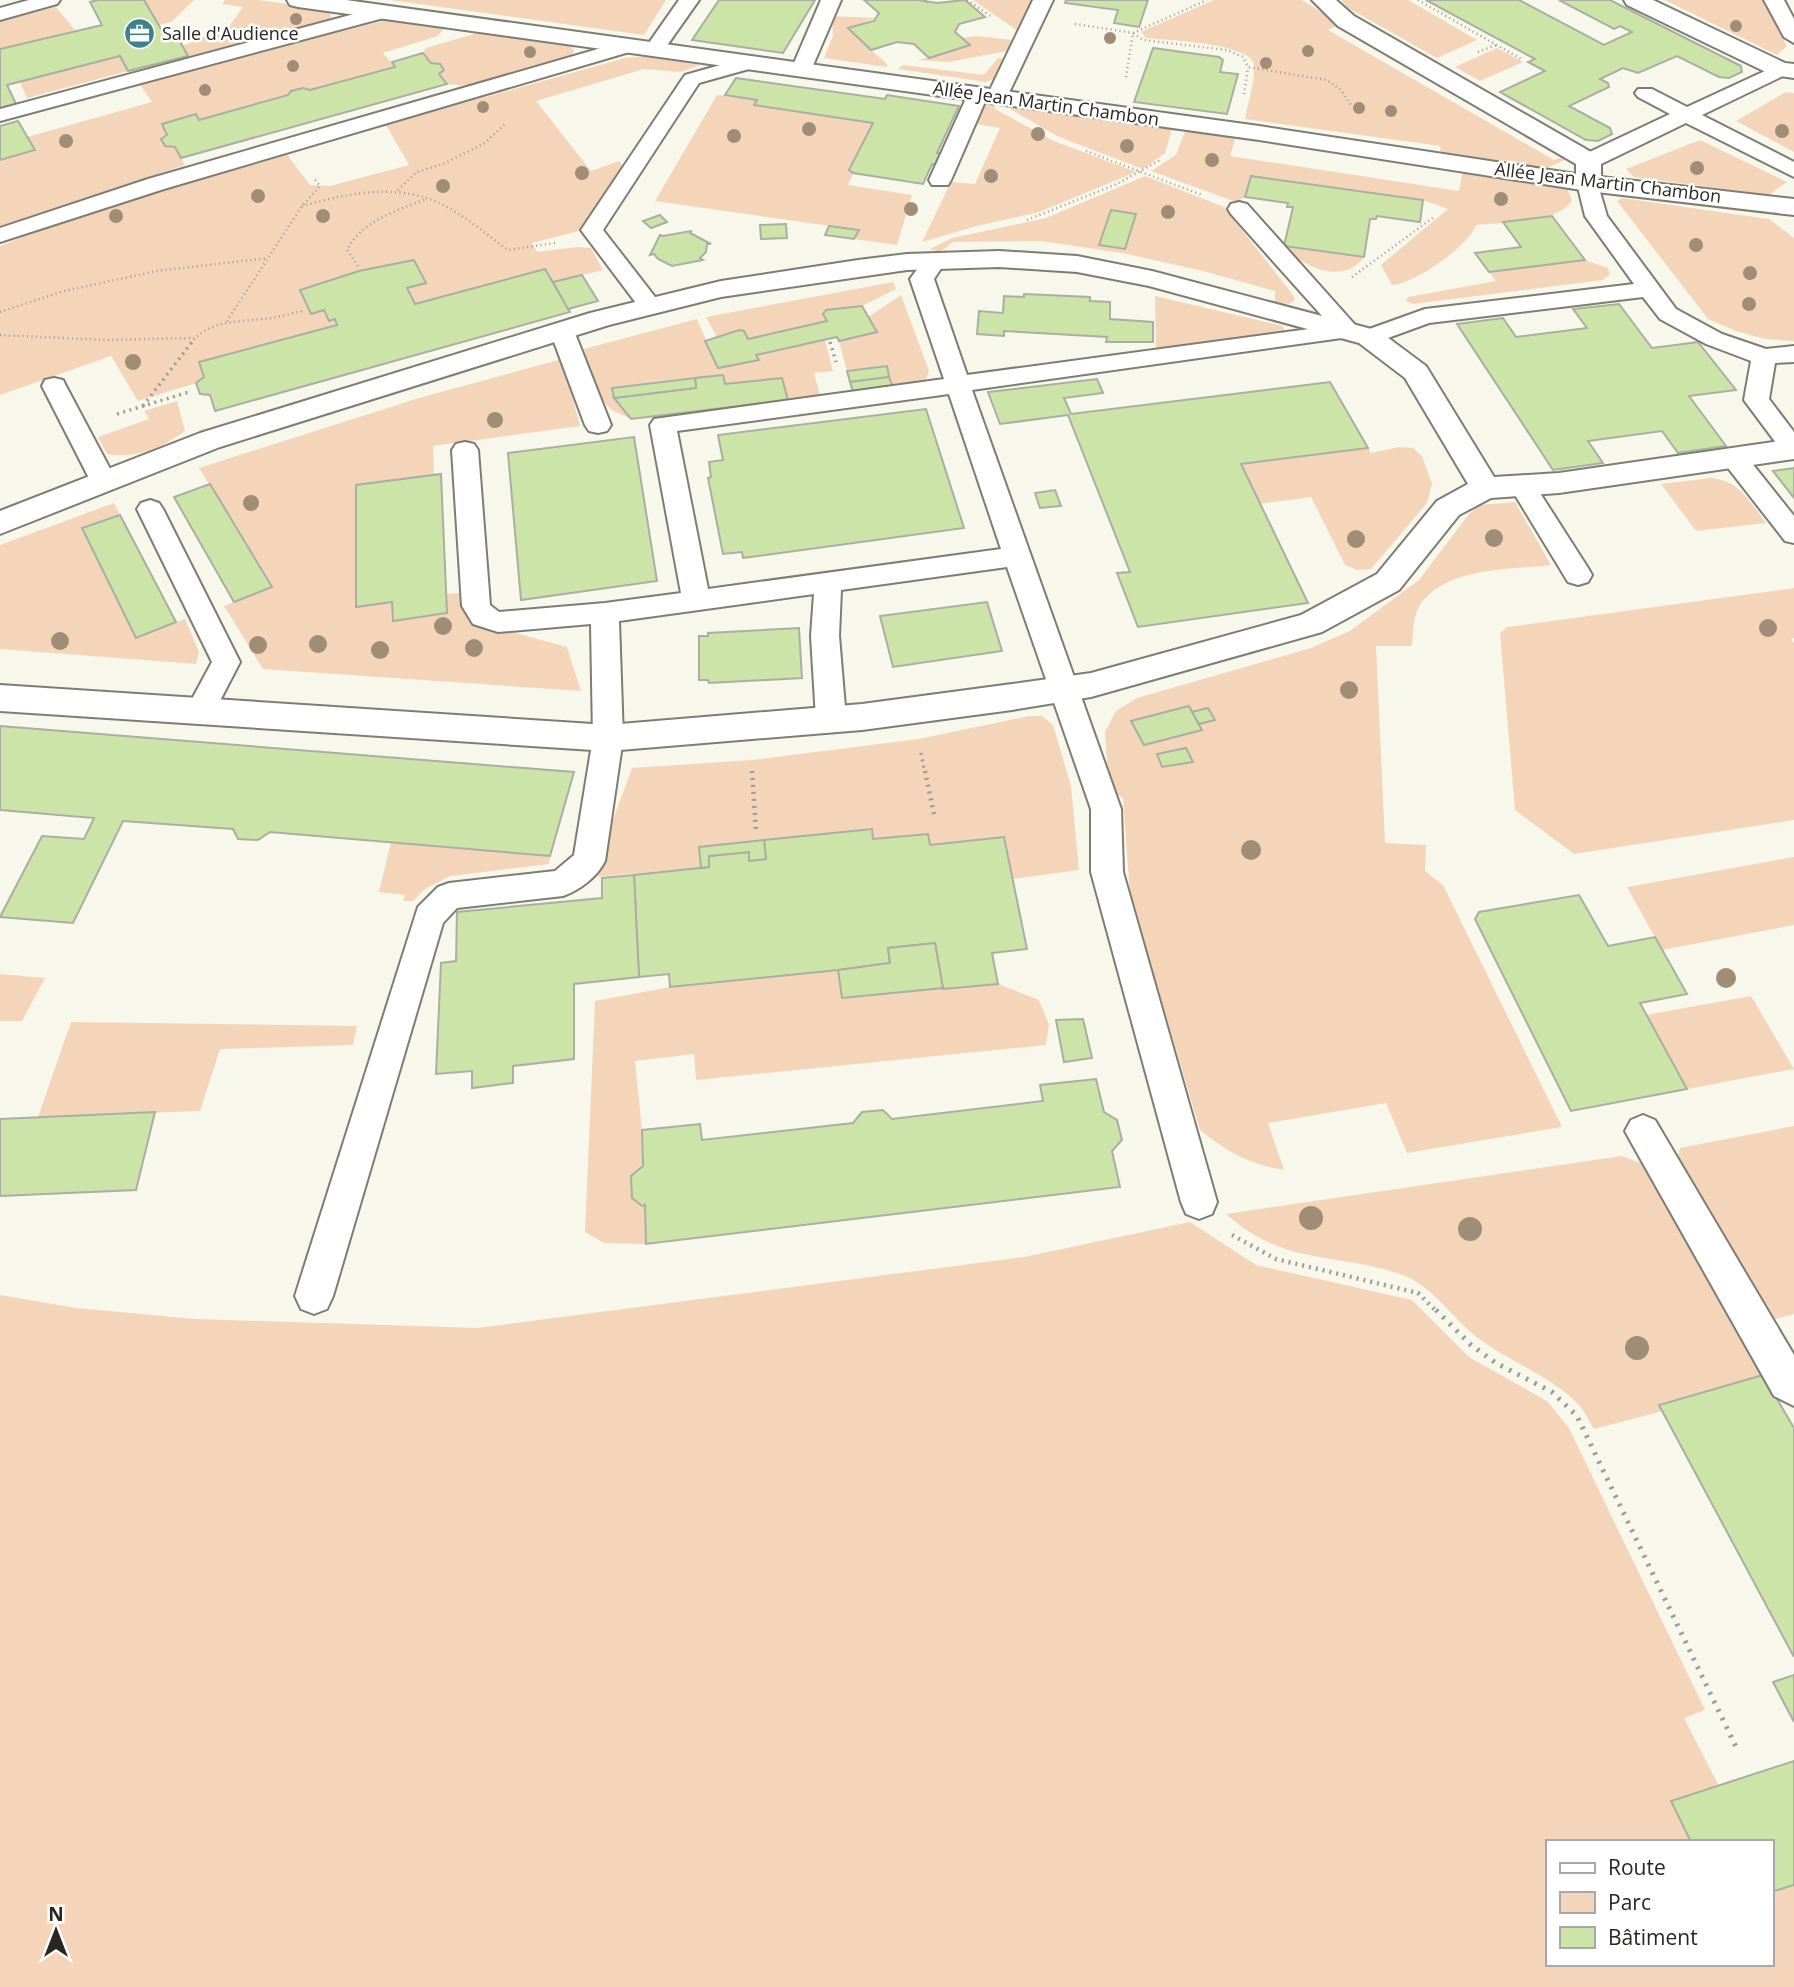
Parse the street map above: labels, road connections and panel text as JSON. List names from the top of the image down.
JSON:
{
  "streets": {
    "street": ["Allée Jean Martin Chambon"]
  },
  "places": {
    "office": ["Salle d'Audience"]
  },
  "legend": ["Route", "Parc", "Bâtiment"],
  "north": "top"
}
